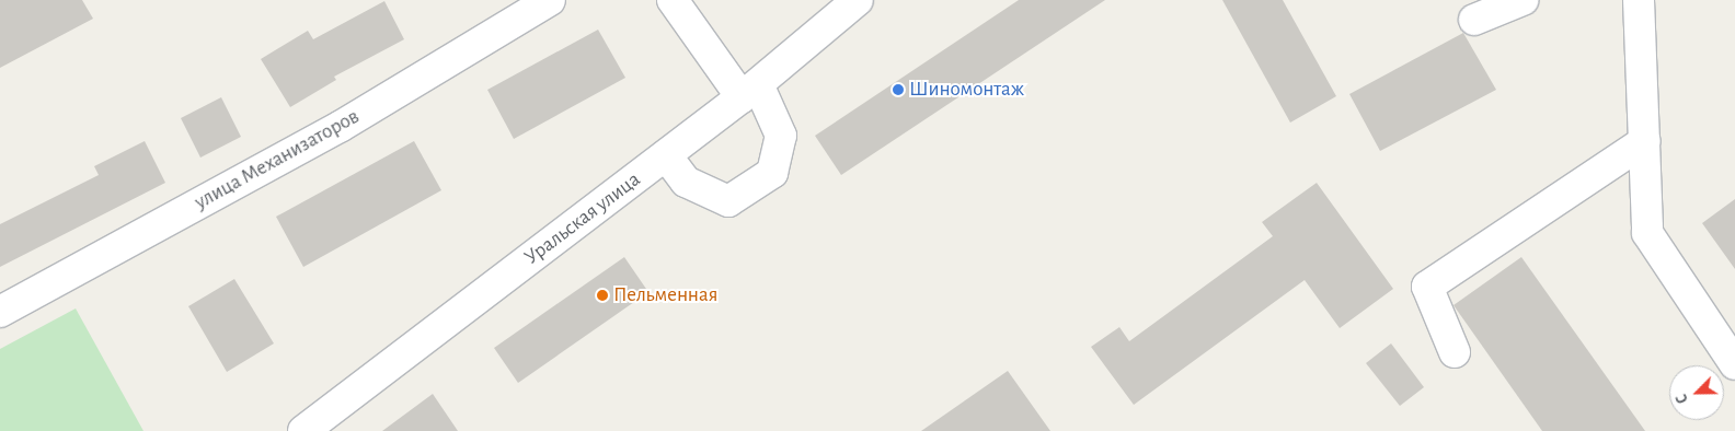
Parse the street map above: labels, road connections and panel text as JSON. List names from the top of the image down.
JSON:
{
  "streets": {
    "street": ["улица Механизаторов", "Уральская улица"]
  },
  "places": ["Шиномонтаж", "Пельменная"],
  "north": "bottom left"
}
